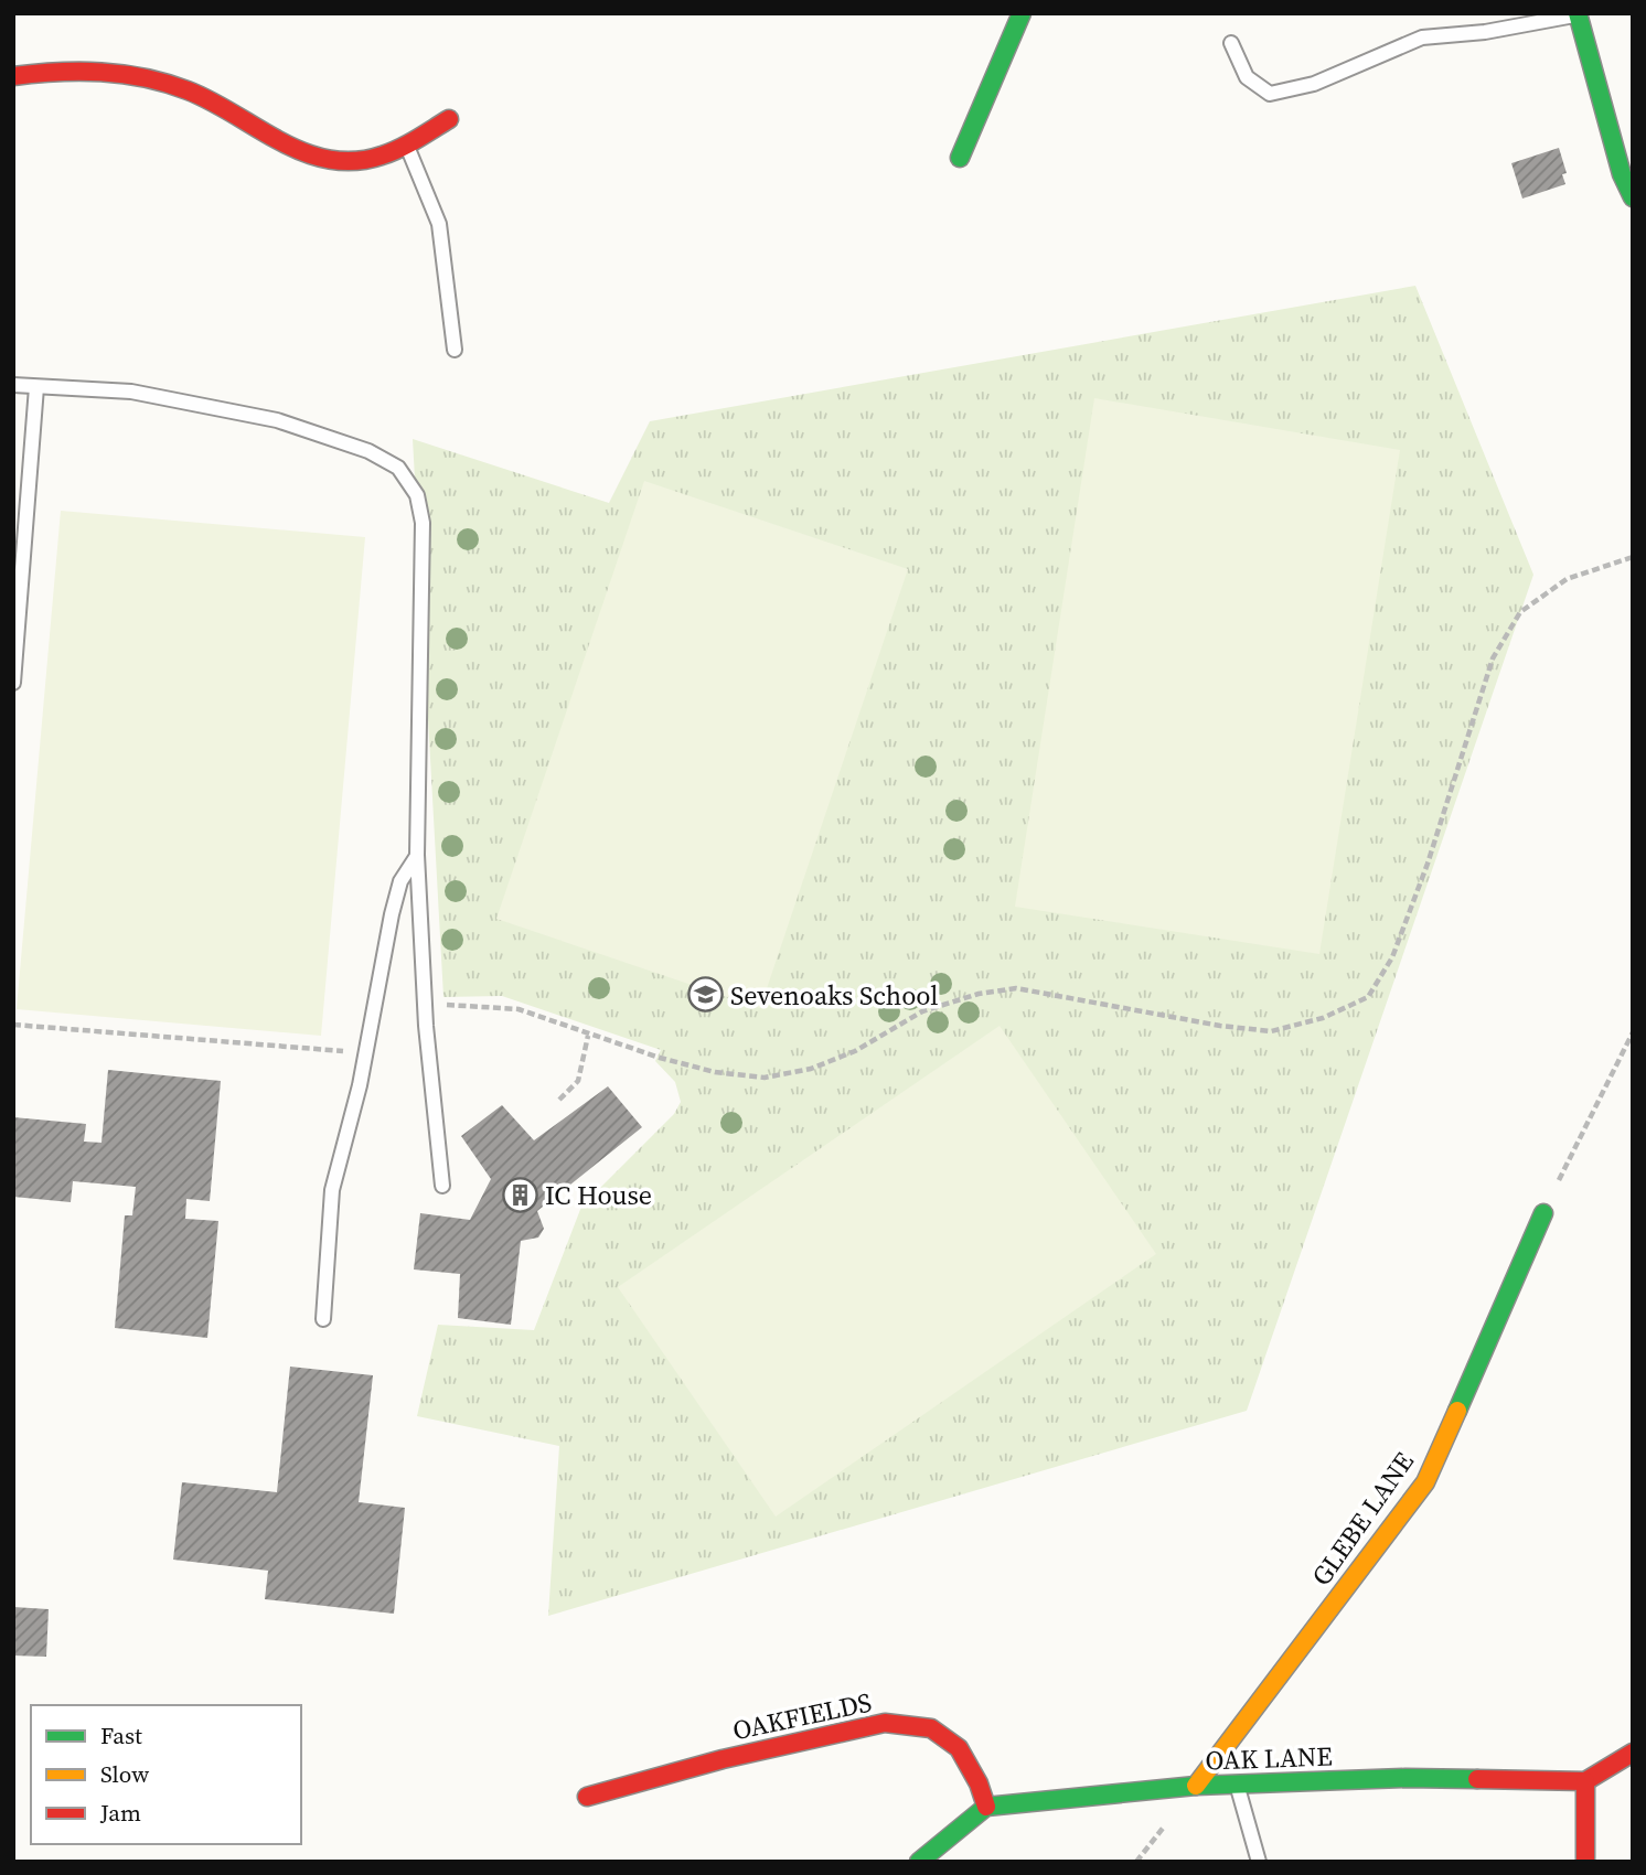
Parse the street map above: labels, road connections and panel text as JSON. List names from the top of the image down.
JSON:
{
  "streets": {
    "street": ["GLEBE LANE", "OAKFIELDS", "OAK LANE"]
  },
  "crossings": [
    ["GLEBE LANE", "OAK LANE"],
    ["OAKFIELDS", "OAK LANE"]
  ],
  "places": {
    "school or university": ["Sevenoaks School"],
    "building": ["IC House"]
  },
  "legend": ["Fast", "Slow", "Jam"]
}
